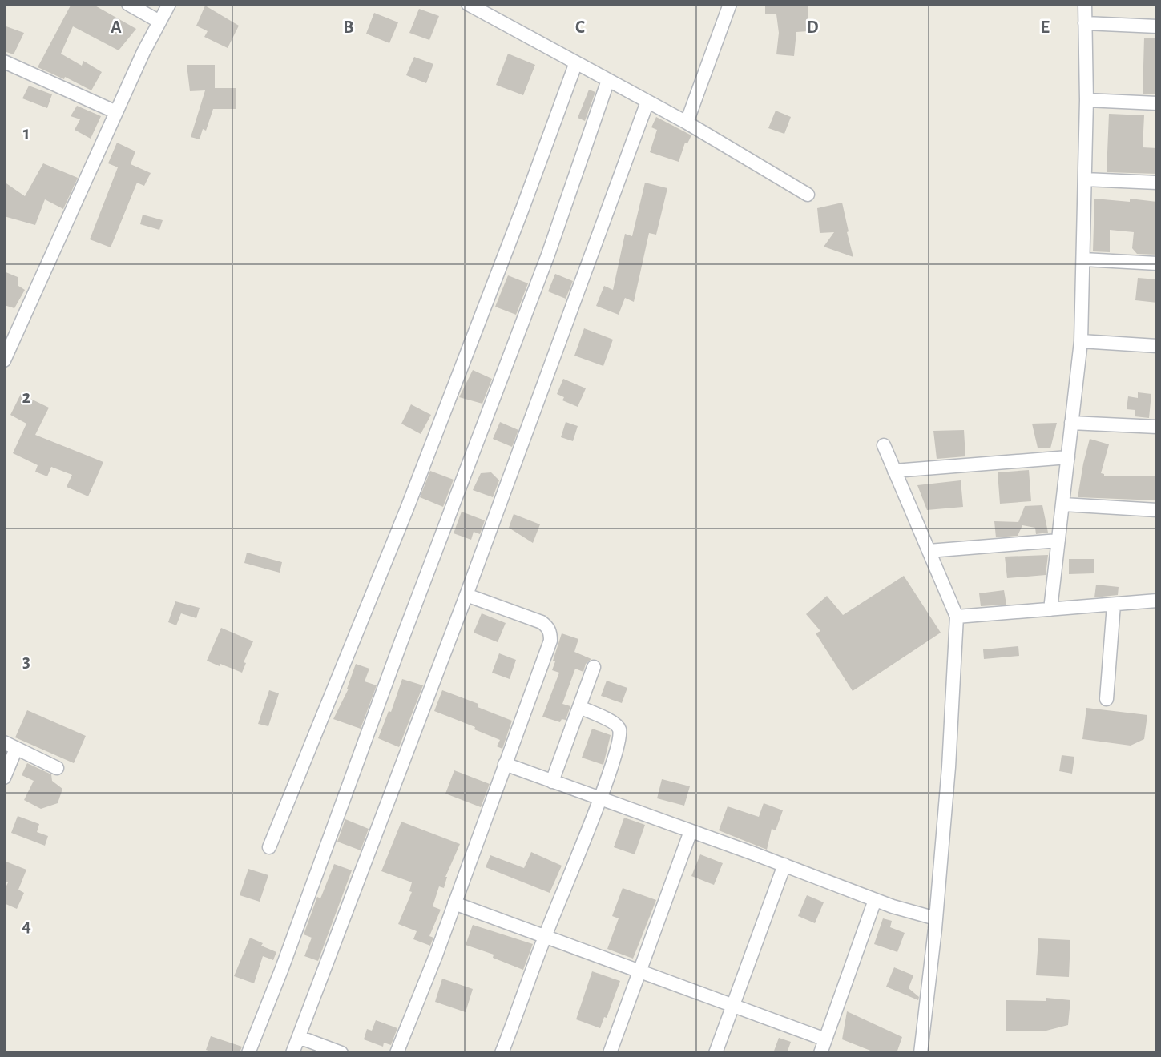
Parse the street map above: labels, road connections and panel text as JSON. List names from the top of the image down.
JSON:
{
  "grid": {
    "columns": [
      "A",
      "B",
      "C",
      "D",
      "E"
    ],
    "rows": [
      "1",
      "2",
      "3",
      "4"
    ]
  }
}
